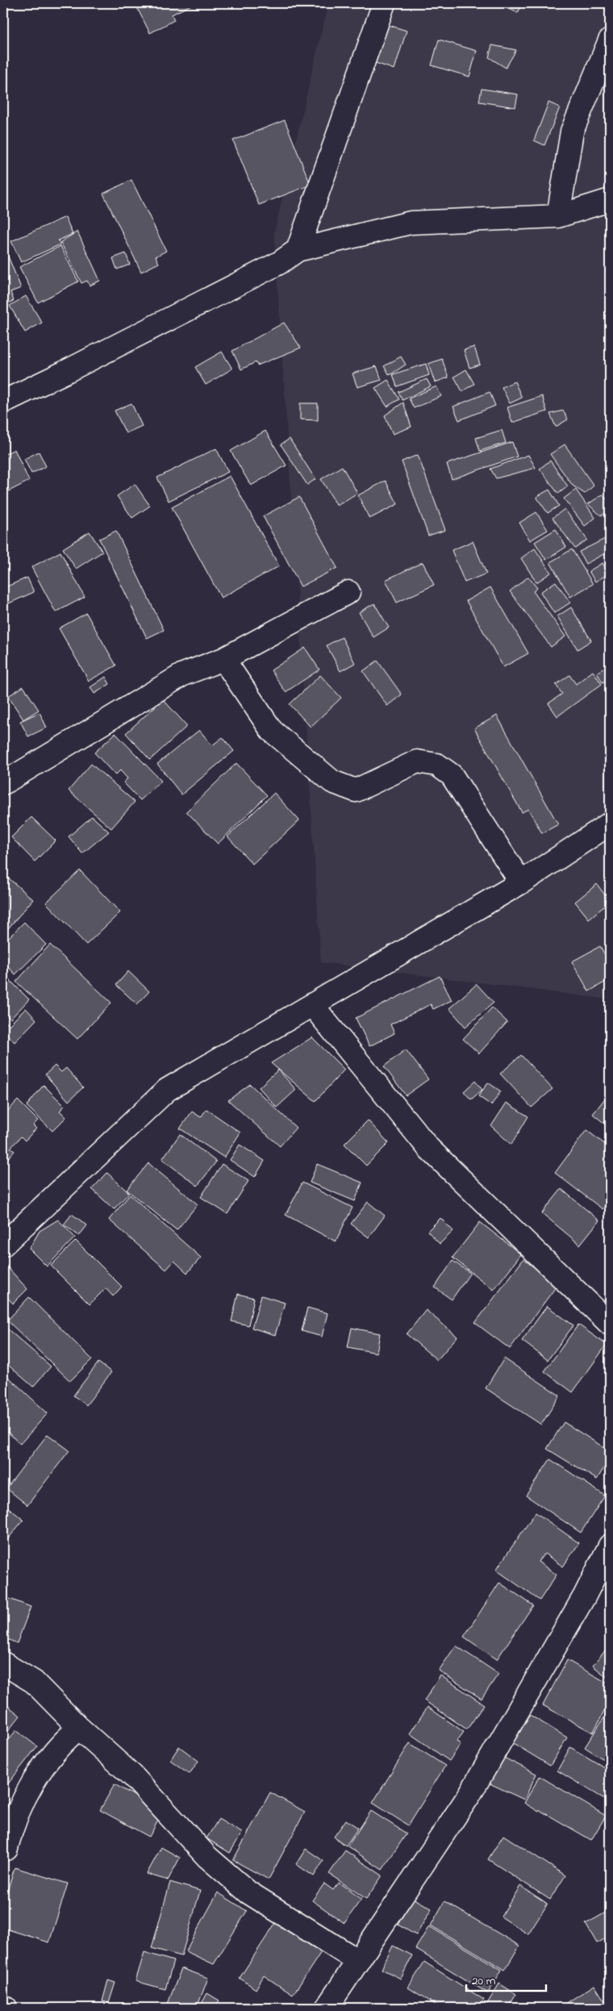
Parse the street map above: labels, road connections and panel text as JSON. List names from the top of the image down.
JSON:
{
  "scale_bar": "20 m"
}
